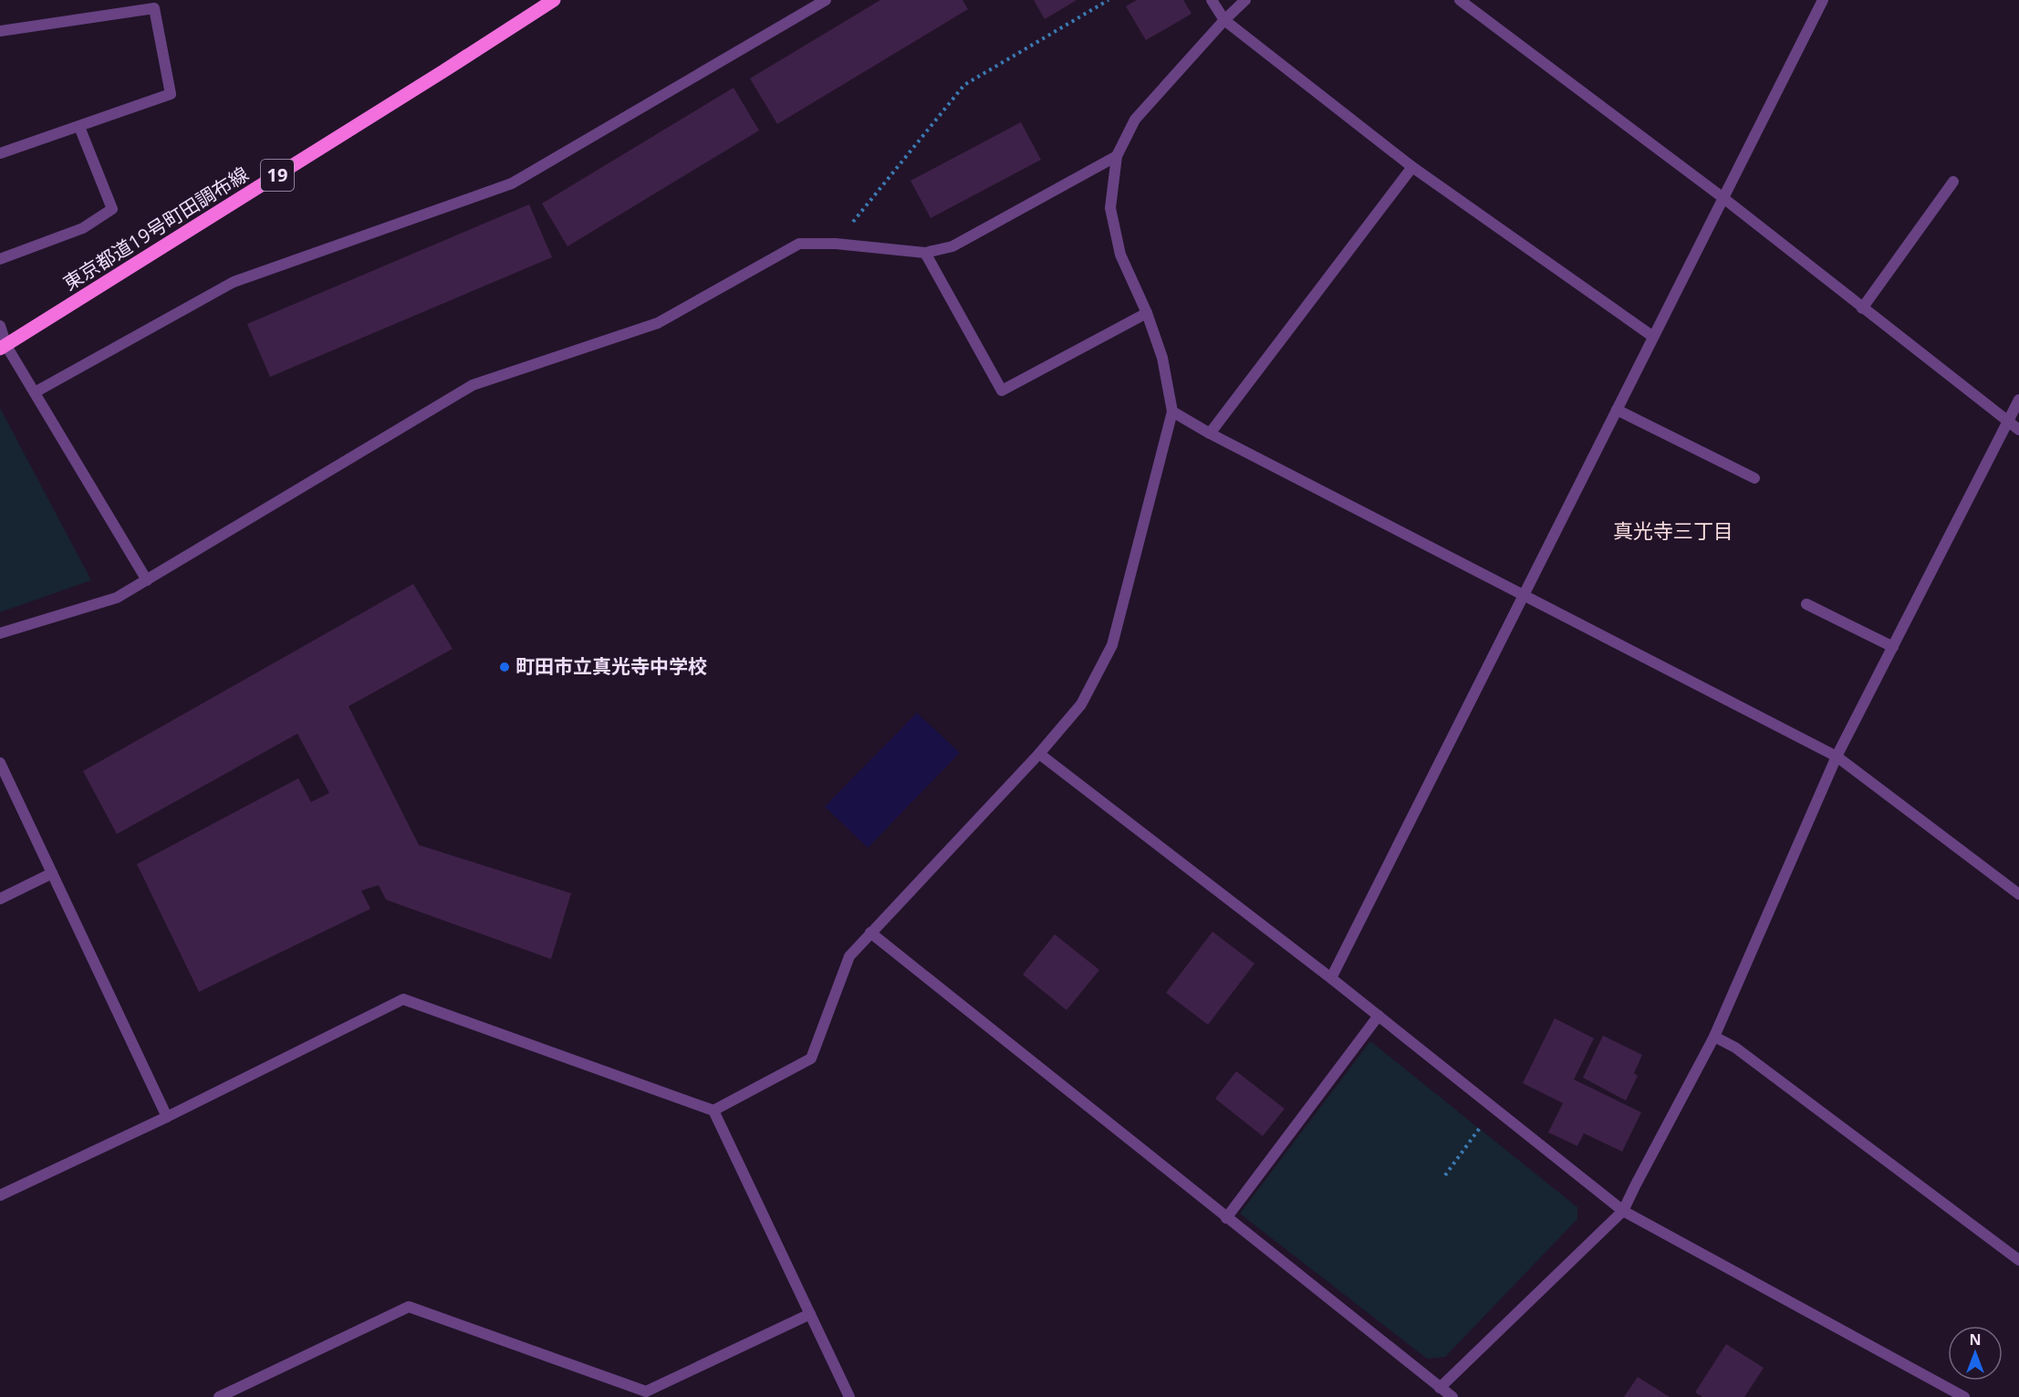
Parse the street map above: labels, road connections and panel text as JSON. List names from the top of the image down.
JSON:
{
  "streets": {
    "main road": ["19", "東京都道19号町田調布線"]
  },
  "districts": ["真光寺三丁目"],
  "places": ["町田市立真光寺中学校"],
  "north": "top"
}
